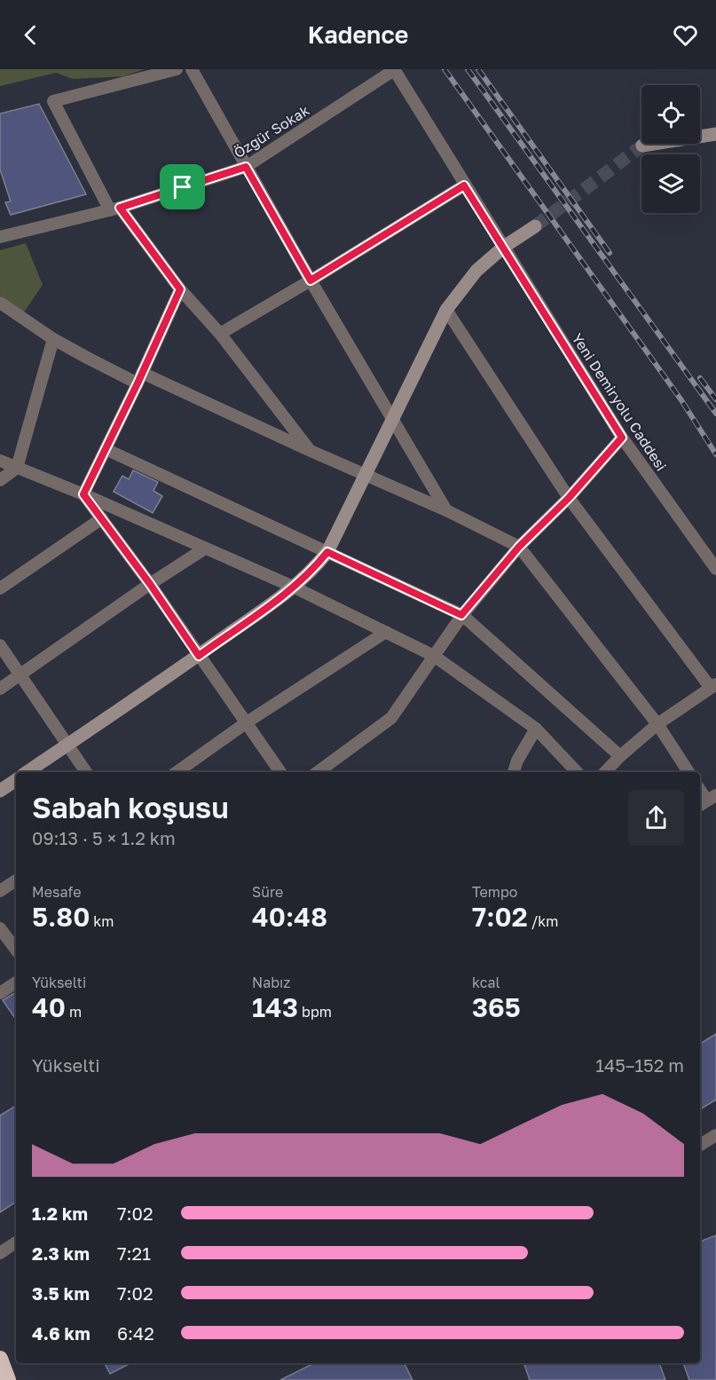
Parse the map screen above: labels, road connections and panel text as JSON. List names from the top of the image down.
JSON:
{
  "streets": {
    "street": ["Özgür Sokak", "Yeni Demiryolu Caddesi"]
  },
  "crossings": [
    ["Özgür Sokak", "Yeni Demiryolu Caddesi"]
  ],
  "page": {
    "header": "Kadence",
    "heading": ["Sabah koşusu", "09:13 · 5 × 1.2 km"],
    "stats": [
      ["Mesafe", "5.80 km"],
      ["Süre", "40:48"],
      ["Tempo", "7:02 /km"],
      ["Yükselti", "40 m"],
      ["Nabız", "143 bpm"],
      ["kcal", "365"]
    ],
    "chart": ["Yükselti", "145–152 m"],
    "list": [
      {
        "name": "1.2 km",
        "note": "7:02"
      },
      {
        "name": "2.3 km",
        "note": "7:21"
      },
      {
        "name": "3.5 km",
        "note": "7:02"
      },
      {
        "name": "4.6 km",
        "note": "6:42"
      }
    ]
  }
}
